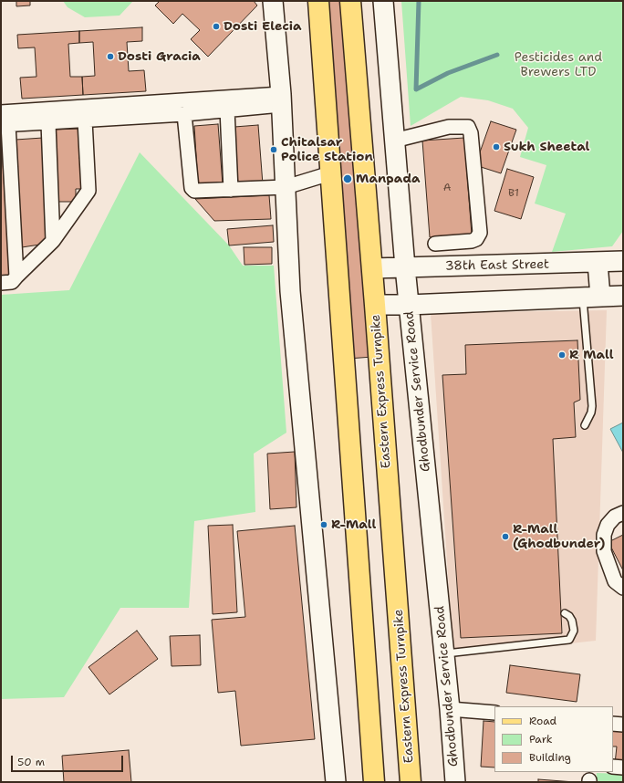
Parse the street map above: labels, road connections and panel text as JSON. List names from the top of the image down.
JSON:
{
  "streets": {
    "main road": ["Eastern Express Turnpike"],
    "street": ["38th East Street", "Ghodbunder Service Road"]
  },
  "crossings": [
    ["38th East Street", "Eastern Express Turnpike"],
    ["38th East Street", "Ghodbunder Service Road"]
  ],
  "parks": ["Pesticides and Brewers LTD"],
  "places": [
    "Dosti Elecia",
    "Dosti Gracia",
    "Sukh Sheetal",
    "Chitalsar Police Station",
    "Manpada",
    "R Mall",
    "R-Mall",
    "R-Mall (Ghodbunder)"
  ],
  "house_numbers": ["A", "B1"],
  "legend": ["Road", "Park", "Building"],
  "scale_bar": "50 m"
}
